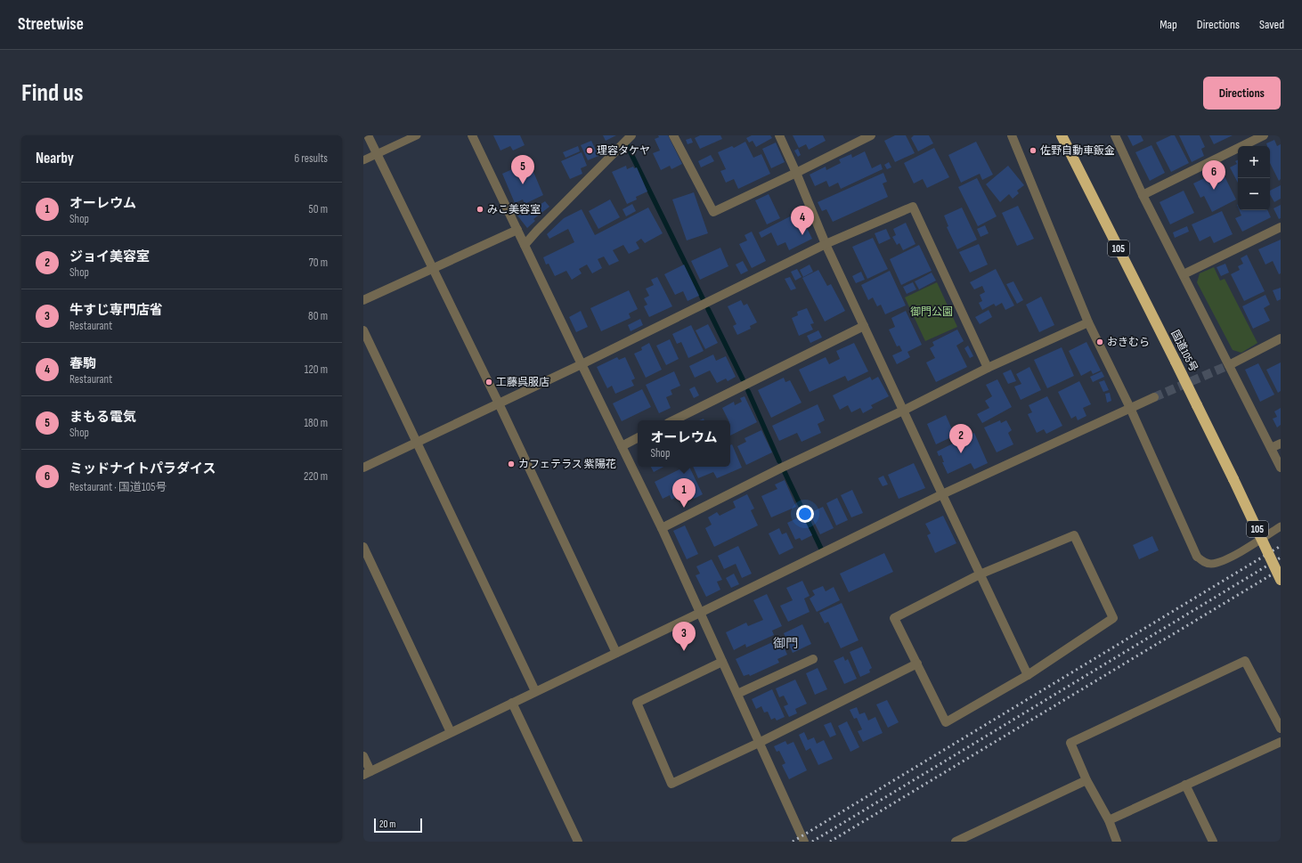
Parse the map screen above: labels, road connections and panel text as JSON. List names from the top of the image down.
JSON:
{
  "streets": {
    "highway": ["105", "国道105号"]
  },
  "districts": ["御門"],
  "parks": ["御門公園"],
  "places": [
    "理容タケヤ",
    "佐野自動車鈑金",
    "みこ美容室",
    "おきむら",
    "工藤呉服店",
    "カフェテラス 紫陽花"
  ],
  "scale_bar": "20 m",
  "page": {
    "header": "Streetwise",
    "nav": ["Map", "Directions", "Saved"],
    "buttons": "Directions",
    "title": "Find us",
    "heading": ["Nearby", "6 results"],
    "map_buttons": ["+", "−"],
    "pins": [
      "5",
      "6",
      "4",
      "2",
      "1",
      "3"
    ],
    "list": [
      {
        "mark": "1",
        "name": "オーレウム",
        "note": "Shop",
        "value": "50 m"
      },
      {
        "mark": "2",
        "name": "ジョイ美容室",
        "note": "Shop",
        "value": "70 m"
      },
      {
        "mark": "3",
        "name": "牛すじ専門店省",
        "note": "Restaurant",
        "value": "80 m"
      },
      {
        "mark": "4",
        "name": "春駒",
        "note": "Restaurant",
        "value": "120 m"
      },
      {
        "mark": "5",
        "name": "まもる電気",
        "note": "Shop",
        "value": "180 m"
      },
      {
        "mark": "6",
        "name": "ミッドナイトパラダイス",
        "note": "Restaurant · 国道105号",
        "value": "220 m"
      }
    ],
    "popup": ["オーレウム", "Shop"],
    "scale": "20 m"
  }
}
